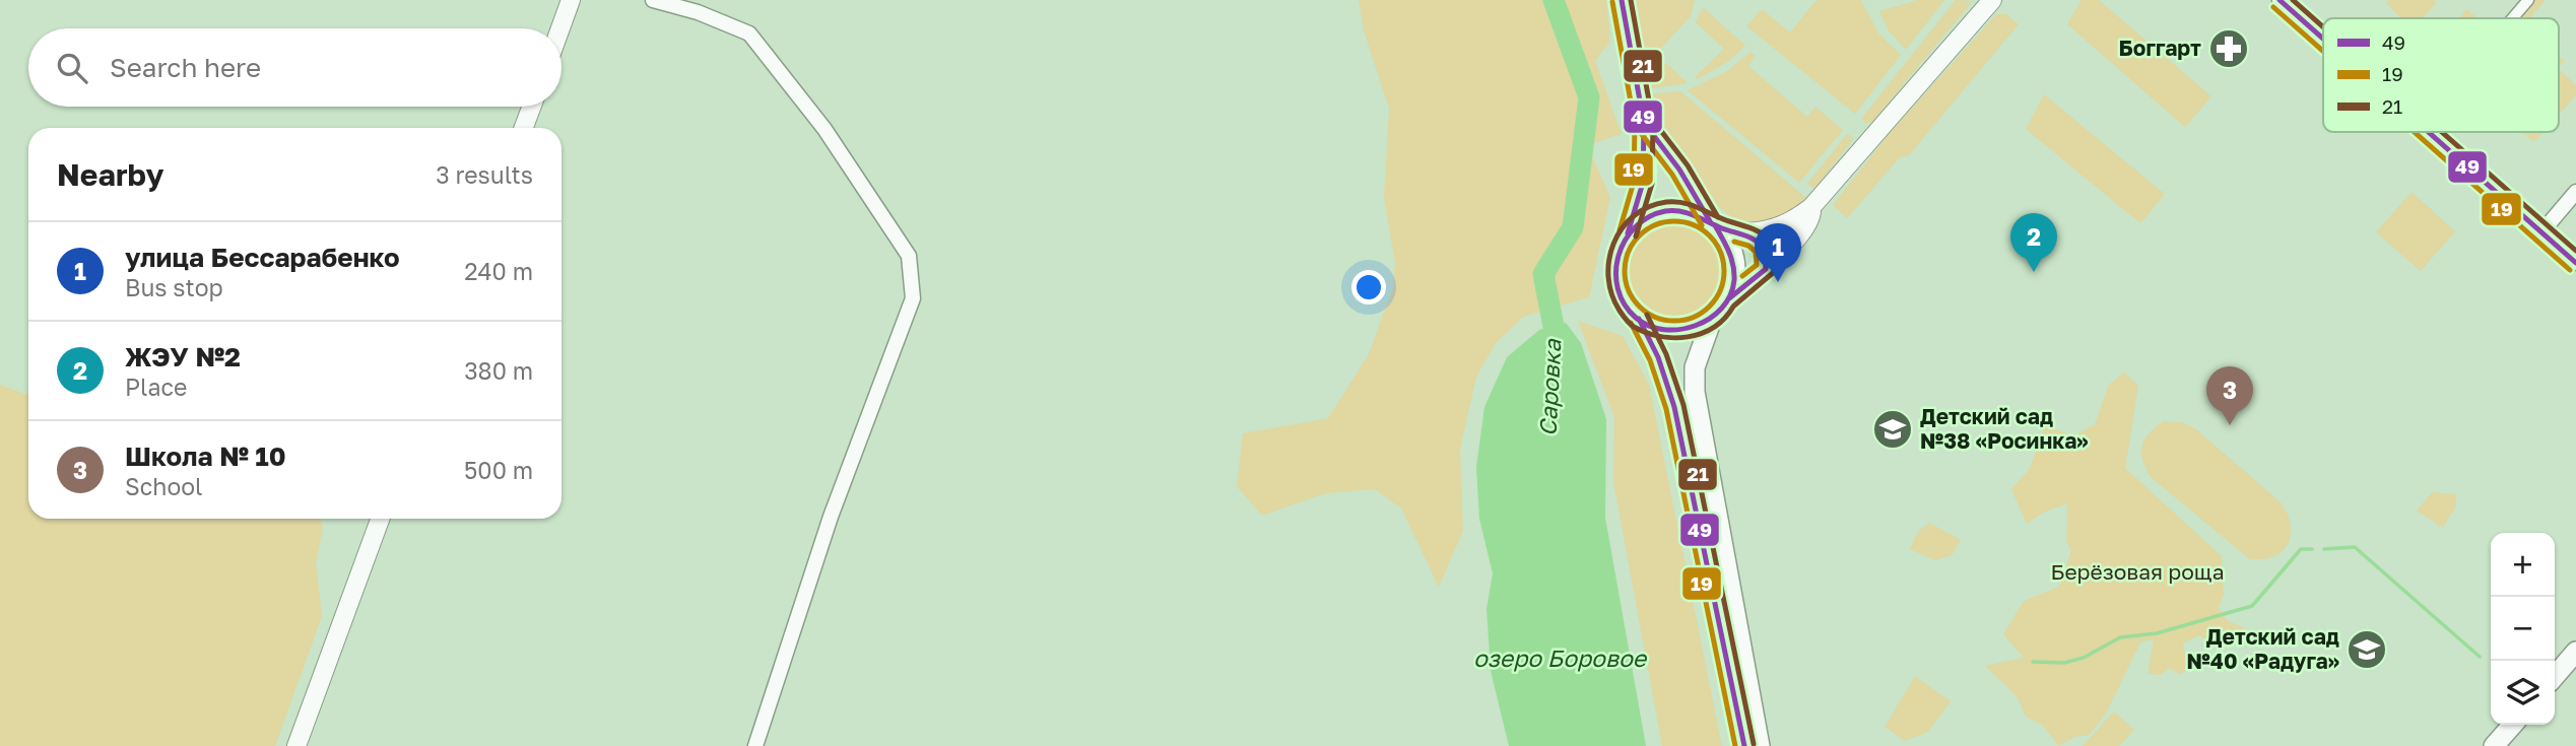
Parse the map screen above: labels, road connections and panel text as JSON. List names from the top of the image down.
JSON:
{
  "water": ["Саровка", "озеро Боровое"],
  "parks": ["Берёзовая роща"],
  "places": {
    "pharmacy": ["Боггарт"],
    "school or university": ["Детский сад №38 «Росинка»", "Детский сад №40 «Радуга»"]
  },
  "lines": ["transit line 49", "transit line 21", "transit line 19"],
  "legend": ["49", "19", "21"],
  "page": {
    "search": "Search here",
    "heading": ["Nearby", "3 results"],
    "pins": ["2", "1", "3"],
    "list": [
      {
        "mark": "1",
        "name": "улица Бессарабенко",
        "note": "Bus stop",
        "value": "240 m"
      },
      {
        "mark": "2",
        "name": "ЖЭУ №2",
        "note": "Place",
        "value": "380 m"
      },
      {
        "mark": "3",
        "name": "Школа № 10",
        "note": "School",
        "value": "500 m"
      }
    ],
    "map_buttons": ["+", "−"]
  }
}
